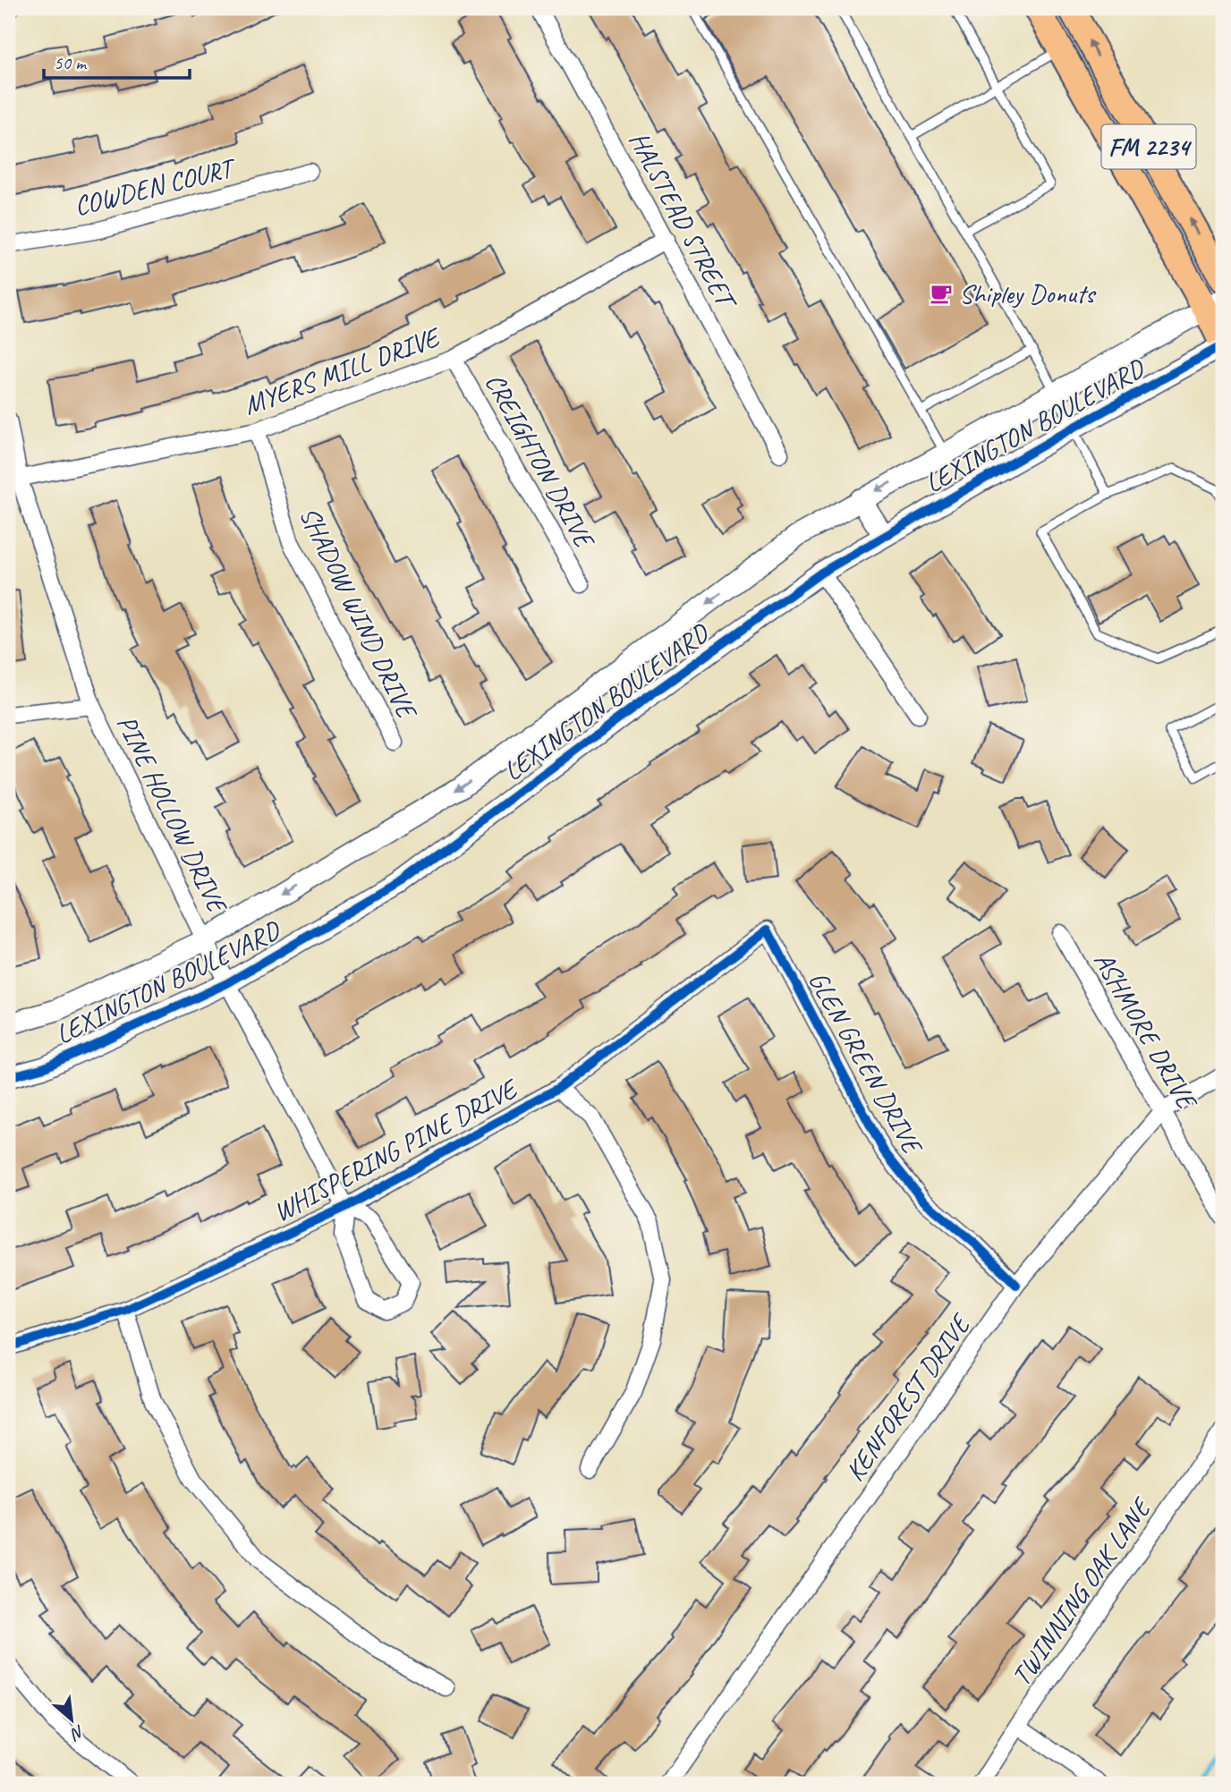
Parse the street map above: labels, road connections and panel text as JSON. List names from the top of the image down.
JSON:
{
  "streets": {
    "main road": ["FM 2234"],
    "street": [
      "COWDEN COURT",
      "HALSTEAD STREET",
      "MYERS MILL DRIVE",
      "LEXINGTON BOULEVARD",
      "CREIGHTON DRIVE",
      "SHADOW WIND DRIVE",
      "PINE HOLLOW DRIVE",
      "ASHMORE DRIVE",
      "GLEN GREEN DRIVE",
      "WHISPERING PINE DRIVE",
      "KENFOREST DRIVE",
      "TWINNING OAK LANE"
    ]
  },
  "crossings": [
    ["FM 2234", "LEXINGTON BOULEVARD"],
    ["HALSTEAD STREET", "MYERS MILL DRIVE"],
    ["MYERS MILL DRIVE", "CREIGHTON DRIVE"],
    ["MYERS MILL DRIVE", "SHADOW WIND DRIVE"],
    ["MYERS MILL DRIVE", "PINE HOLLOW DRIVE"],
    ["LEXINGTON BOULEVARD", "PINE HOLLOW DRIVE"],
    ["PINE HOLLOW DRIVE", "WHISPERING PINE DRIVE"],
    ["ASHMORE DRIVE", "KENFOREST DRIVE"],
    ["GLEN GREEN DRIVE", "WHISPERING PINE DRIVE"],
    ["GLEN GREEN DRIVE", "KENFOREST DRIVE"]
  ],
  "places": {
    "cafe": ["Shipley Donuts"]
  },
  "scale_bar": "50 m",
  "north": "bottom right"
}
